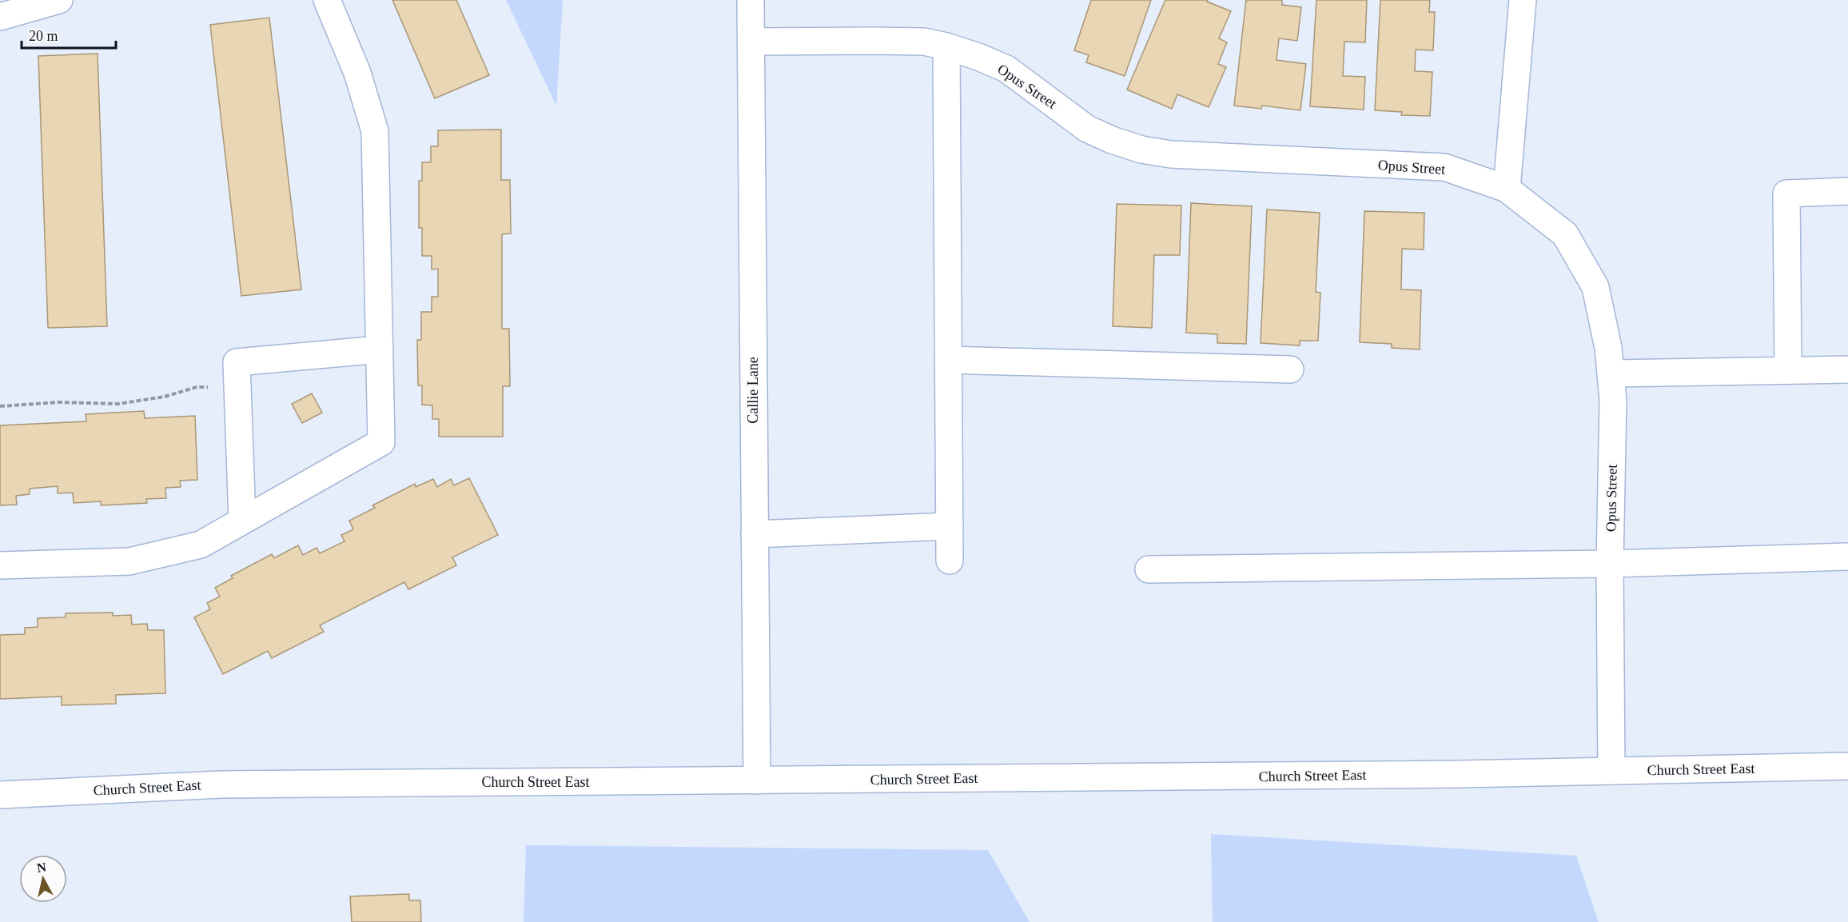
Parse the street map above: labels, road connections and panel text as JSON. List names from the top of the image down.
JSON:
{
  "streets": {
    "street": ["Opus Street", "Callie Lane", "Church Street East"]
  },
  "crossings": [
    ["Opus Street", "Callie Lane"],
    ["Opus Street", "Church Street East"],
    ["Callie Lane", "Church Street East"]
  ],
  "scale_bar": "20 m",
  "north": "top"
}
